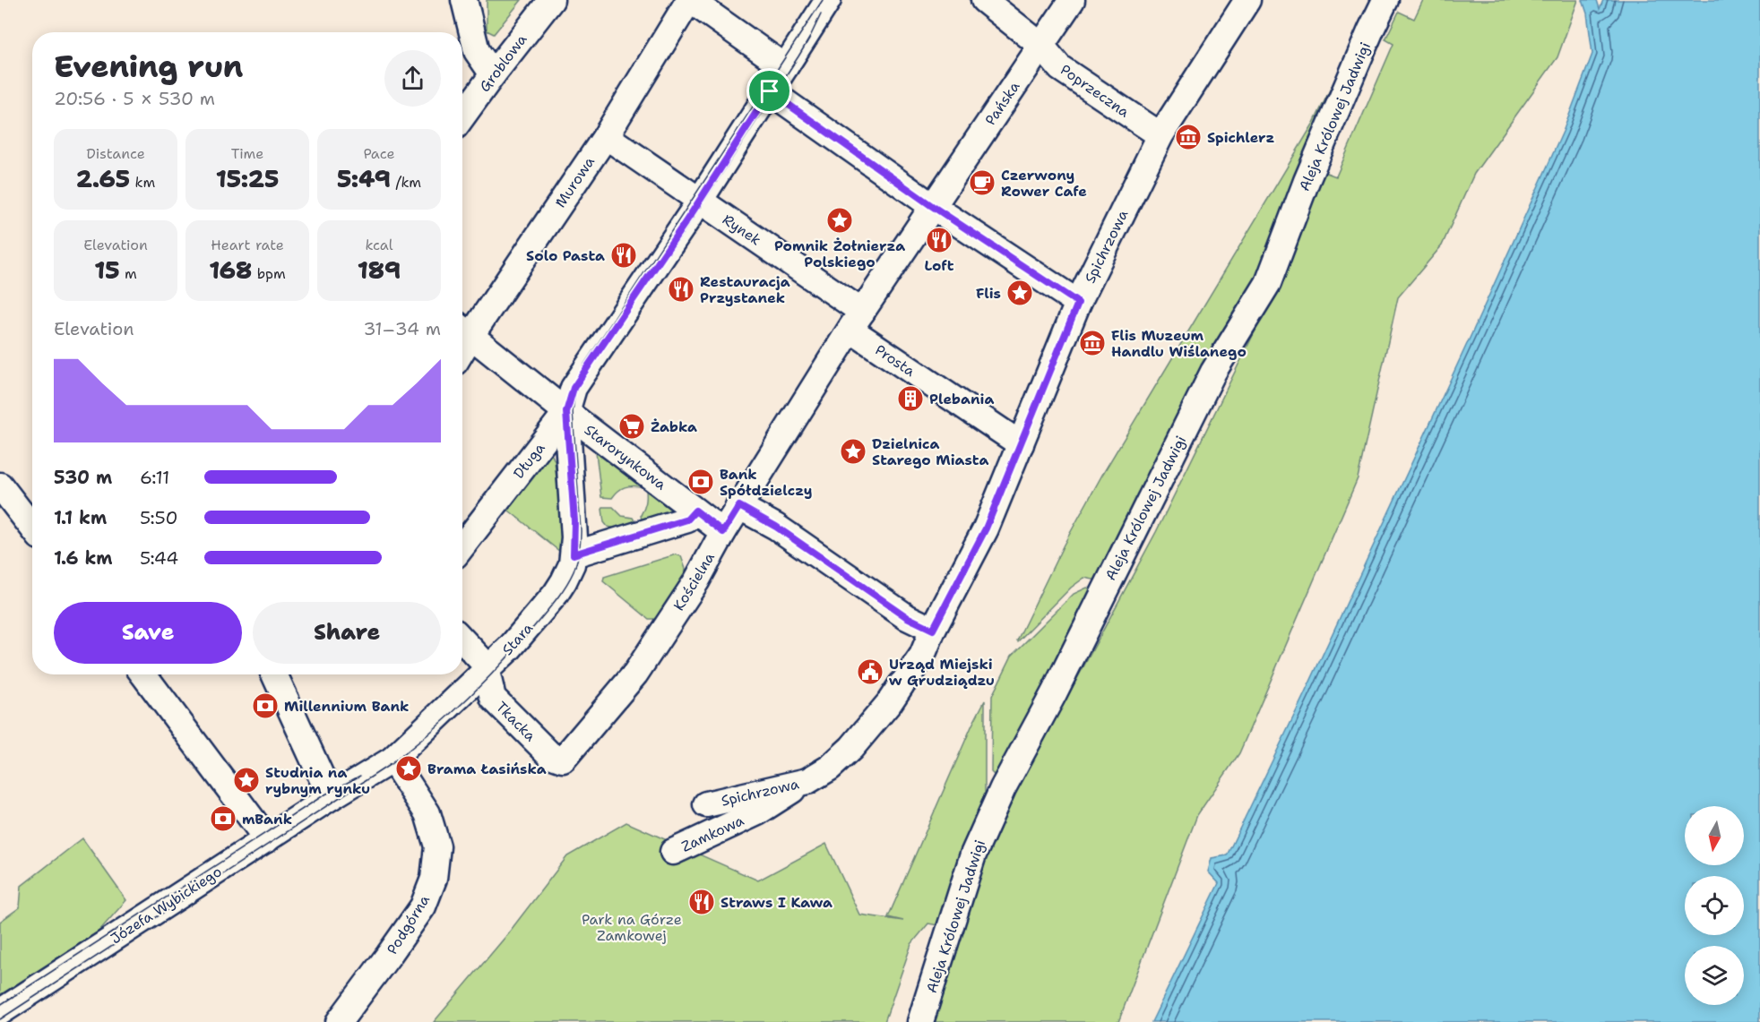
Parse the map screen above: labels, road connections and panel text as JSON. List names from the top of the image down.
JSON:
{
  "streets": {
    "street": [
      "Groblowa",
      "Poprzeczna",
      "Pańska",
      "Aleja Królowej Jadwigi",
      "Murowa",
      "Rynek",
      "Spichrzowa",
      "Prosta",
      "Starorynkowa",
      "Długa",
      "Kościelna",
      "Stara",
      "Tkacka",
      "Zamkowa",
      "Józefa Wybickiego",
      "Podgórna"
    ]
  },
  "crossings": [
    ["Poprzeczna", "Pańska"],
    ["Poprzeczna", "Spichrzowa"],
    ["Murowa", "Rynek"],
    ["Murowa", "Starorynkowa"],
    ["Rynek", "Prosta"],
    ["Rynek", "Długa"],
    ["Rynek", "Kościelna"],
    ["Spichrzowa", "Prosta"],
    ["Spichrzowa", "Zamkowa"],
    ["Prosta", "Kościelna"],
    ["Starorynkowa", "Długa"],
    ["Starorynkowa", "Kościelna"],
    ["Starorynkowa", "Stara"],
    ["Długa", "Stara"],
    ["Kościelna", "Tkacka"],
    ["Stara", "Tkacka"],
    ["Stara", "Józefa Wybickiego"],
    ["Stara", "Podgórna"]
  ],
  "parks": ["Park na Górze Zamkowej"],
  "places": {
    "museum": ["Spichlerz", "Flis Muzeum Handlu Wiślanego"],
    "cafe": ["Czerwony Rower Cafe"],
    "place": [
      "Pomnik Żołnierza Polskiego",
      "Flis",
      "Dzielnica Starego Miasta",
      "Brama Łasińska",
      "Studnia na rybnym rynku"
    ],
    "restaurant": [
      "Loft",
      "Solo Pasta",
      "Restauracja Przystanek",
      "Straws I Kawa"
    ],
    "building": ["Plebania"],
    "supermarket": ["Żabka"],
    "bank": ["Bank Spółdzielczy", "Millennium Bank", "mBank"],
    "public building": ["Urząd Miejski w Grudziądzu"]
  },
  "north": "bottom",
  "page": {
    "heading": ["Evening run", "20:56 · 5 × 530 m"],
    "stats": [
      ["Distance", "2.65 km"],
      ["Time", "15:25"],
      ["Pace", "5:49 /km"],
      ["Elevation", "15 m"],
      ["Heart rate", "168 bpm"],
      ["kcal", "189"]
    ],
    "chart": ["Elevation", "31–34 m"],
    "list": [
      {
        "name": "530 m",
        "note": "6:11"
      },
      {
        "name": "1.1 km",
        "note": "5:50"
      },
      {
        "name": "1.6 km",
        "note": "5:44"
      }
    ],
    "buttons": ["Save", "Share"]
  }
}
